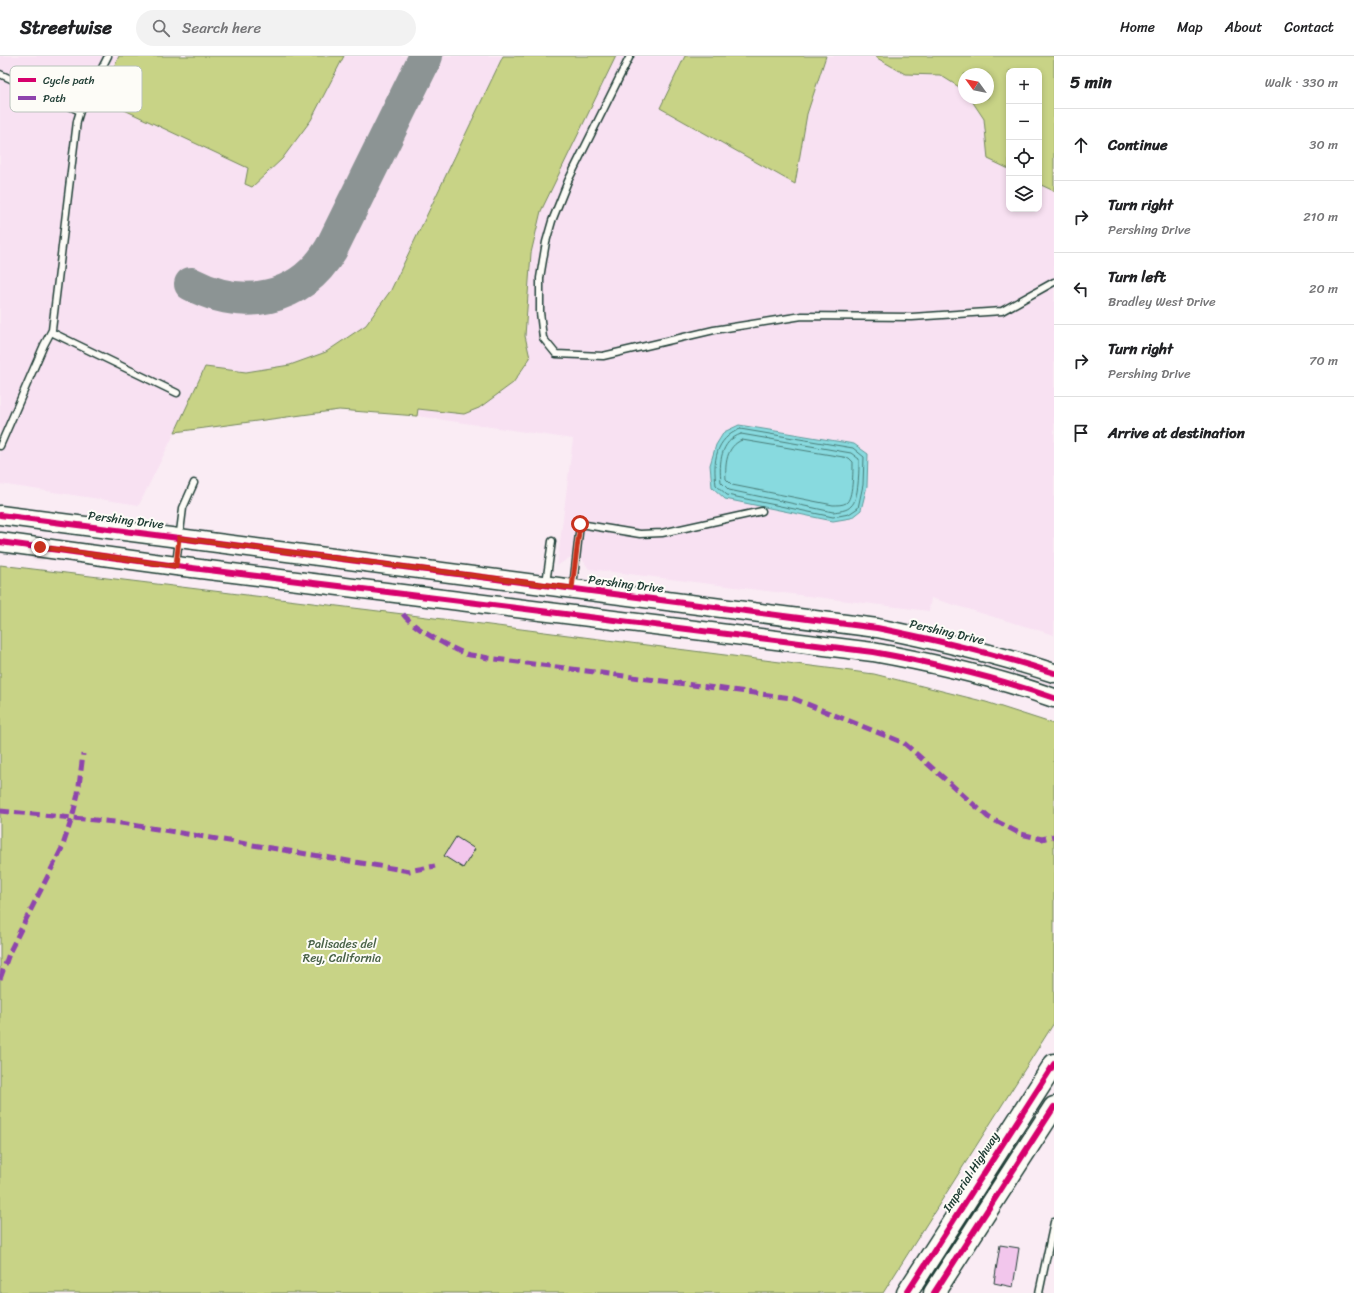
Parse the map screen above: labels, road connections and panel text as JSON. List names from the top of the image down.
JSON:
{
  "streets": {
    "main road": ["Pershing Drive", "Imperial Highway"]
  },
  "parks": ["Palisades del Rey, California"],
  "legend": ["Cycle path", "Path"],
  "north": "top left",
  "page": {
    "header": "Streetwise",
    "search": "Search here",
    "nav": [
      "Home",
      "Map",
      "About",
      "Contact"
    ],
    "heading": ["5 min", "Walk · 330 m"],
    "map_buttons": ["+", "−"],
    "list": [
      ["Continue", "30 m"],
      ["Turn right", "Pershing Drive", "210 m"],
      ["Turn left", "Bradley West Drive", "20 m"],
      ["Turn right", "Pershing Drive", "70 m"],
      "Arrive at destination"
    ]
  }
}
